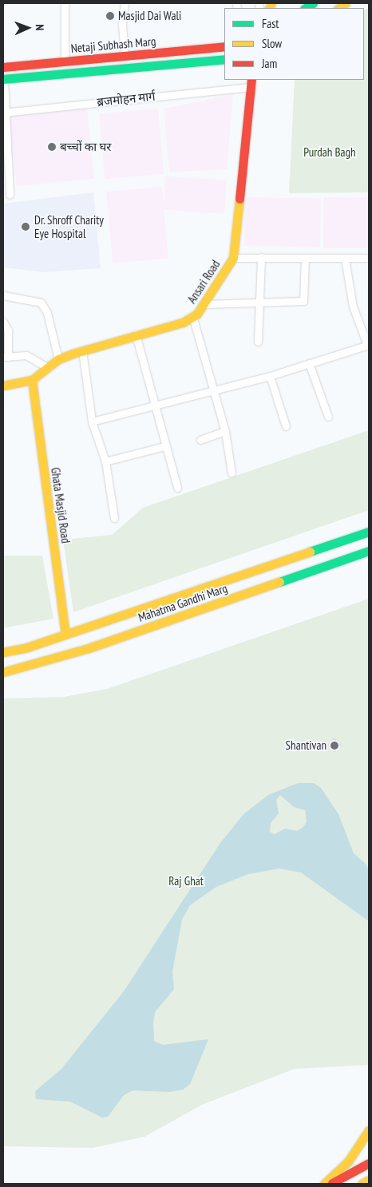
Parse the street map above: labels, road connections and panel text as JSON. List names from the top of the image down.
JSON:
{
  "streets": {
    "main road": [
      "Netaji Subhash Marg",
      "Ansari Road",
      "Ghata Masjid Road",
      "Mahatma Gandhi Marg"
    ],
    "street": ["ब्रजमोहन मार्ग"]
  },
  "crossings": [
    ["ब्रजमोहन मार्ग", "Ansari Road"],
    ["Ansari Road", "Ghata Masjid Road"],
    ["Ghata Masjid Road", "Mahatma Gandhi Marg"]
  ],
  "parks": ["Purdah Bagh", "Raj Ghat"],
  "places": [
    "Masjid Dai Wali",
    "बच्चों का घर",
    "Dr. Shroff Charity Eye Hospital",
    "Shantivan"
  ],
  "legend": ["Fast", "Slow", "Jam"],
  "north": "right"
}
